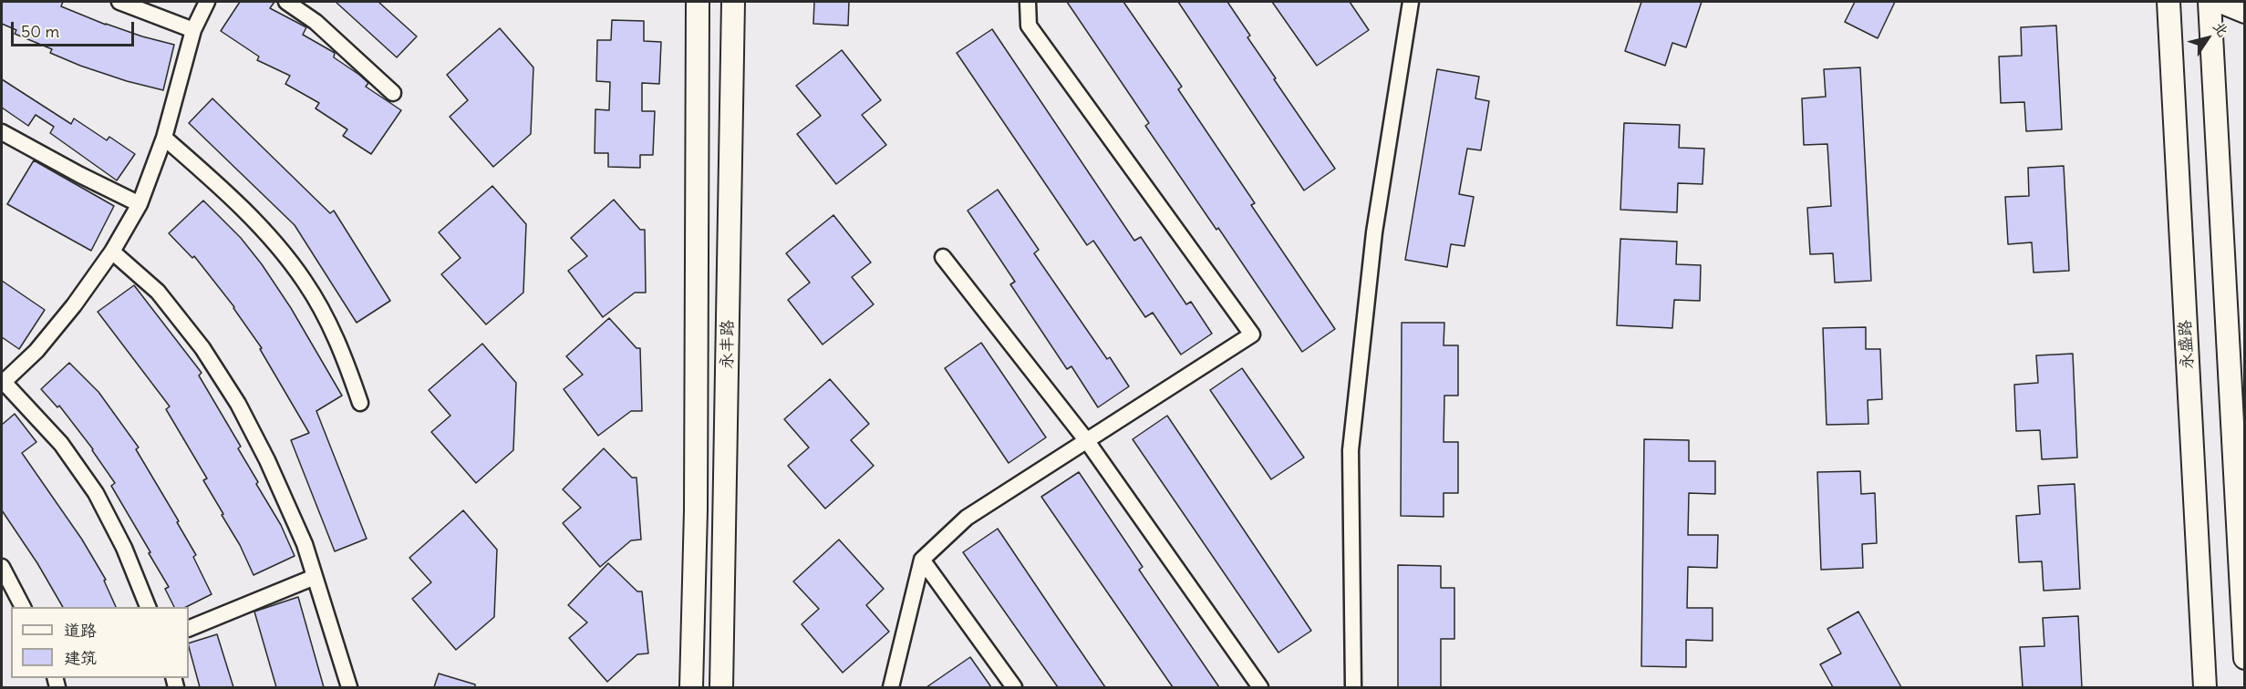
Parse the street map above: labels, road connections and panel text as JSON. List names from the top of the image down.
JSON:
{
  "streets": {
    "street": ["永丰路", "永盛路"]
  },
  "legend": ["道路", "建筑"],
  "scale_bar": "50 m",
  "north": "top right"
}
